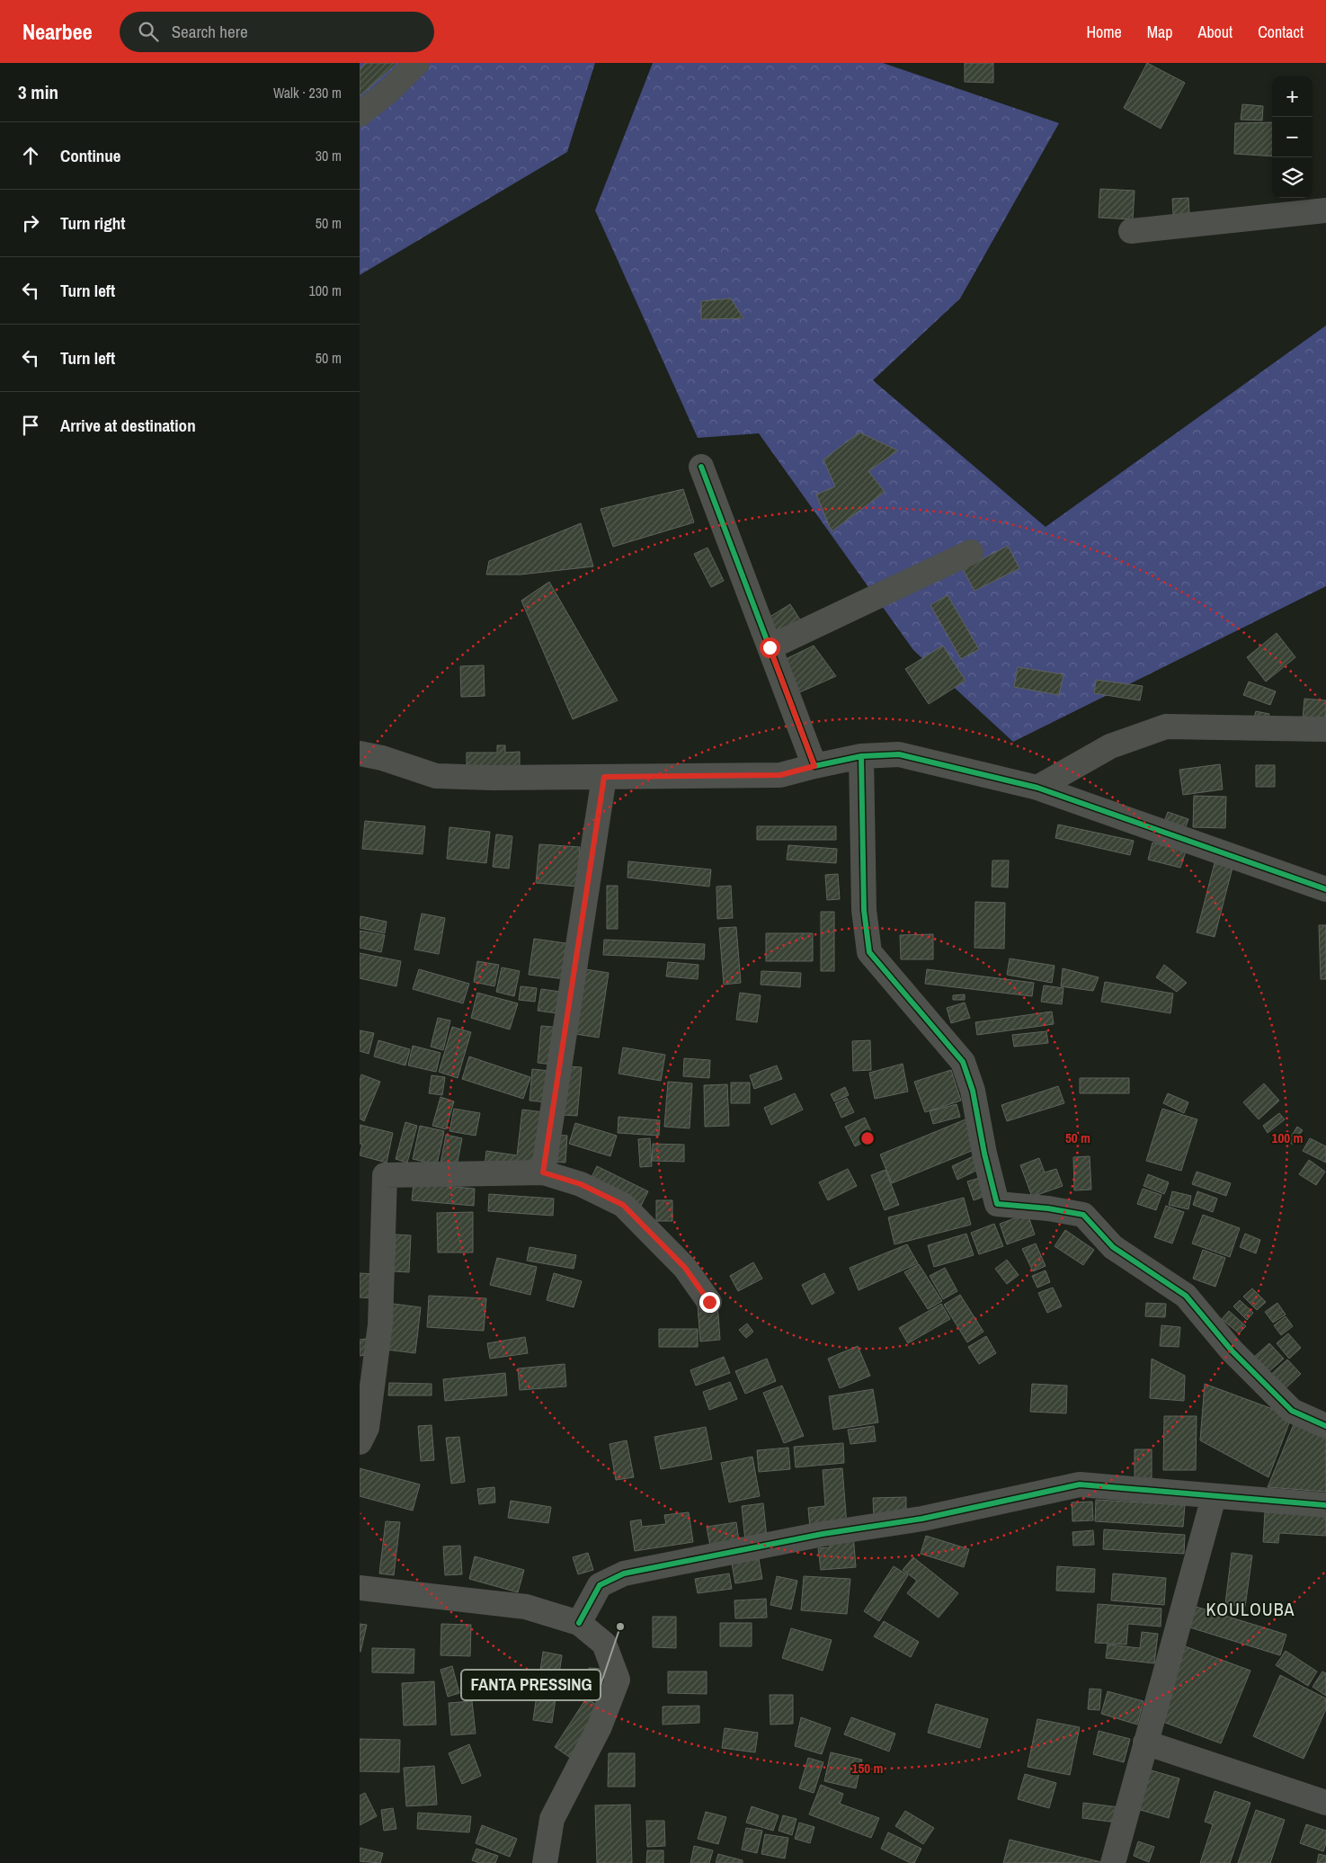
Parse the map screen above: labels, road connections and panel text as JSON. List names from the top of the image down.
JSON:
{
  "districts": ["KOULOUBA"],
  "places": ["FANTA PRESSING"],
  "page": {
    "header": "Nearbee",
    "search": "Search here",
    "nav": [
      "Home",
      "Map",
      "About",
      "Contact"
    ],
    "heading": ["3 min", "Walk · 230 m"],
    "map_buttons": ["+", "−"],
    "list": [
      ["Continue", "30 m"],
      ["Turn right", "50 m"],
      ["Turn left", "100 m"],
      ["Turn left", "50 m"],
      "Arrive at destination"
    ]
  },
  "rings": ["50 m", "100 m", "150 m"]
}
